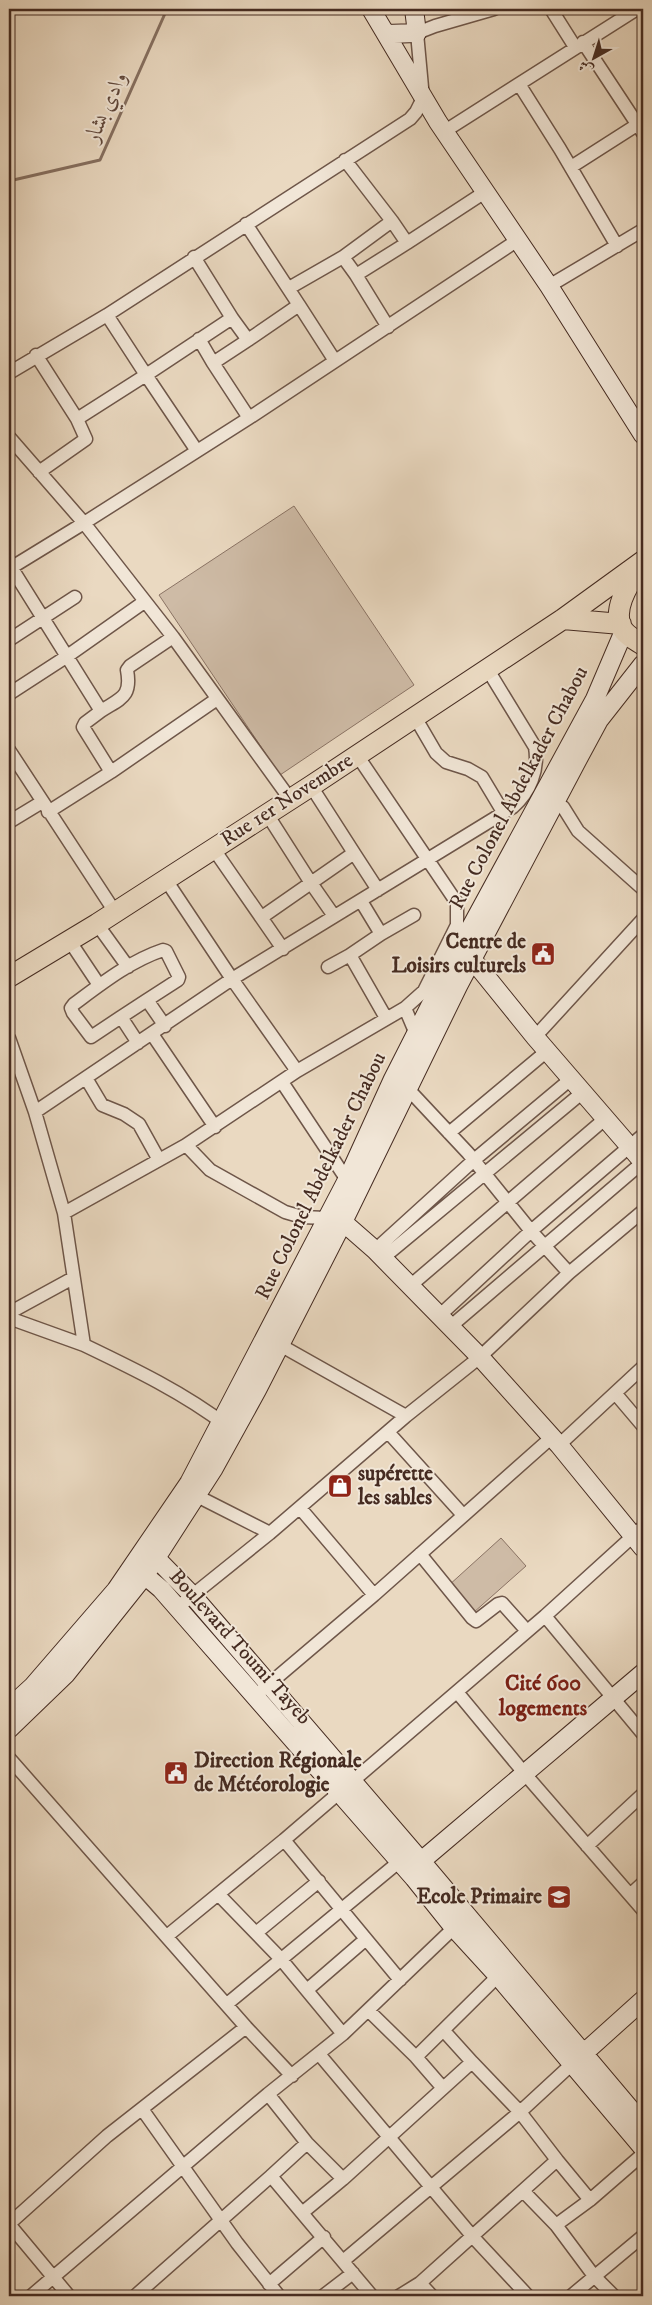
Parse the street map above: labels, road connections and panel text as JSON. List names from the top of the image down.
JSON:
{
  "streets": {
    "main road": ["Rue Colonel Abdelkader Chabou", "Rue 1er Novembre", "Boulevard Toumi Tayeb"]
  },
  "crossings": [
    ["Rue Colonel Abdelkader Chabou", "Boulevard Toumi Tayeb"]
  ],
  "districts": ["Cité 600 logements"],
  "water": ["وادي بشار"],
  "places": {
    "public building": ["Centre de Loisirs culturels", "Direction Régionale de Météorologie"],
    "shop": ["supérette les sables"],
    "school or university": ["Ecole Primaire"]
  },
  "north": "bottom left"
}
